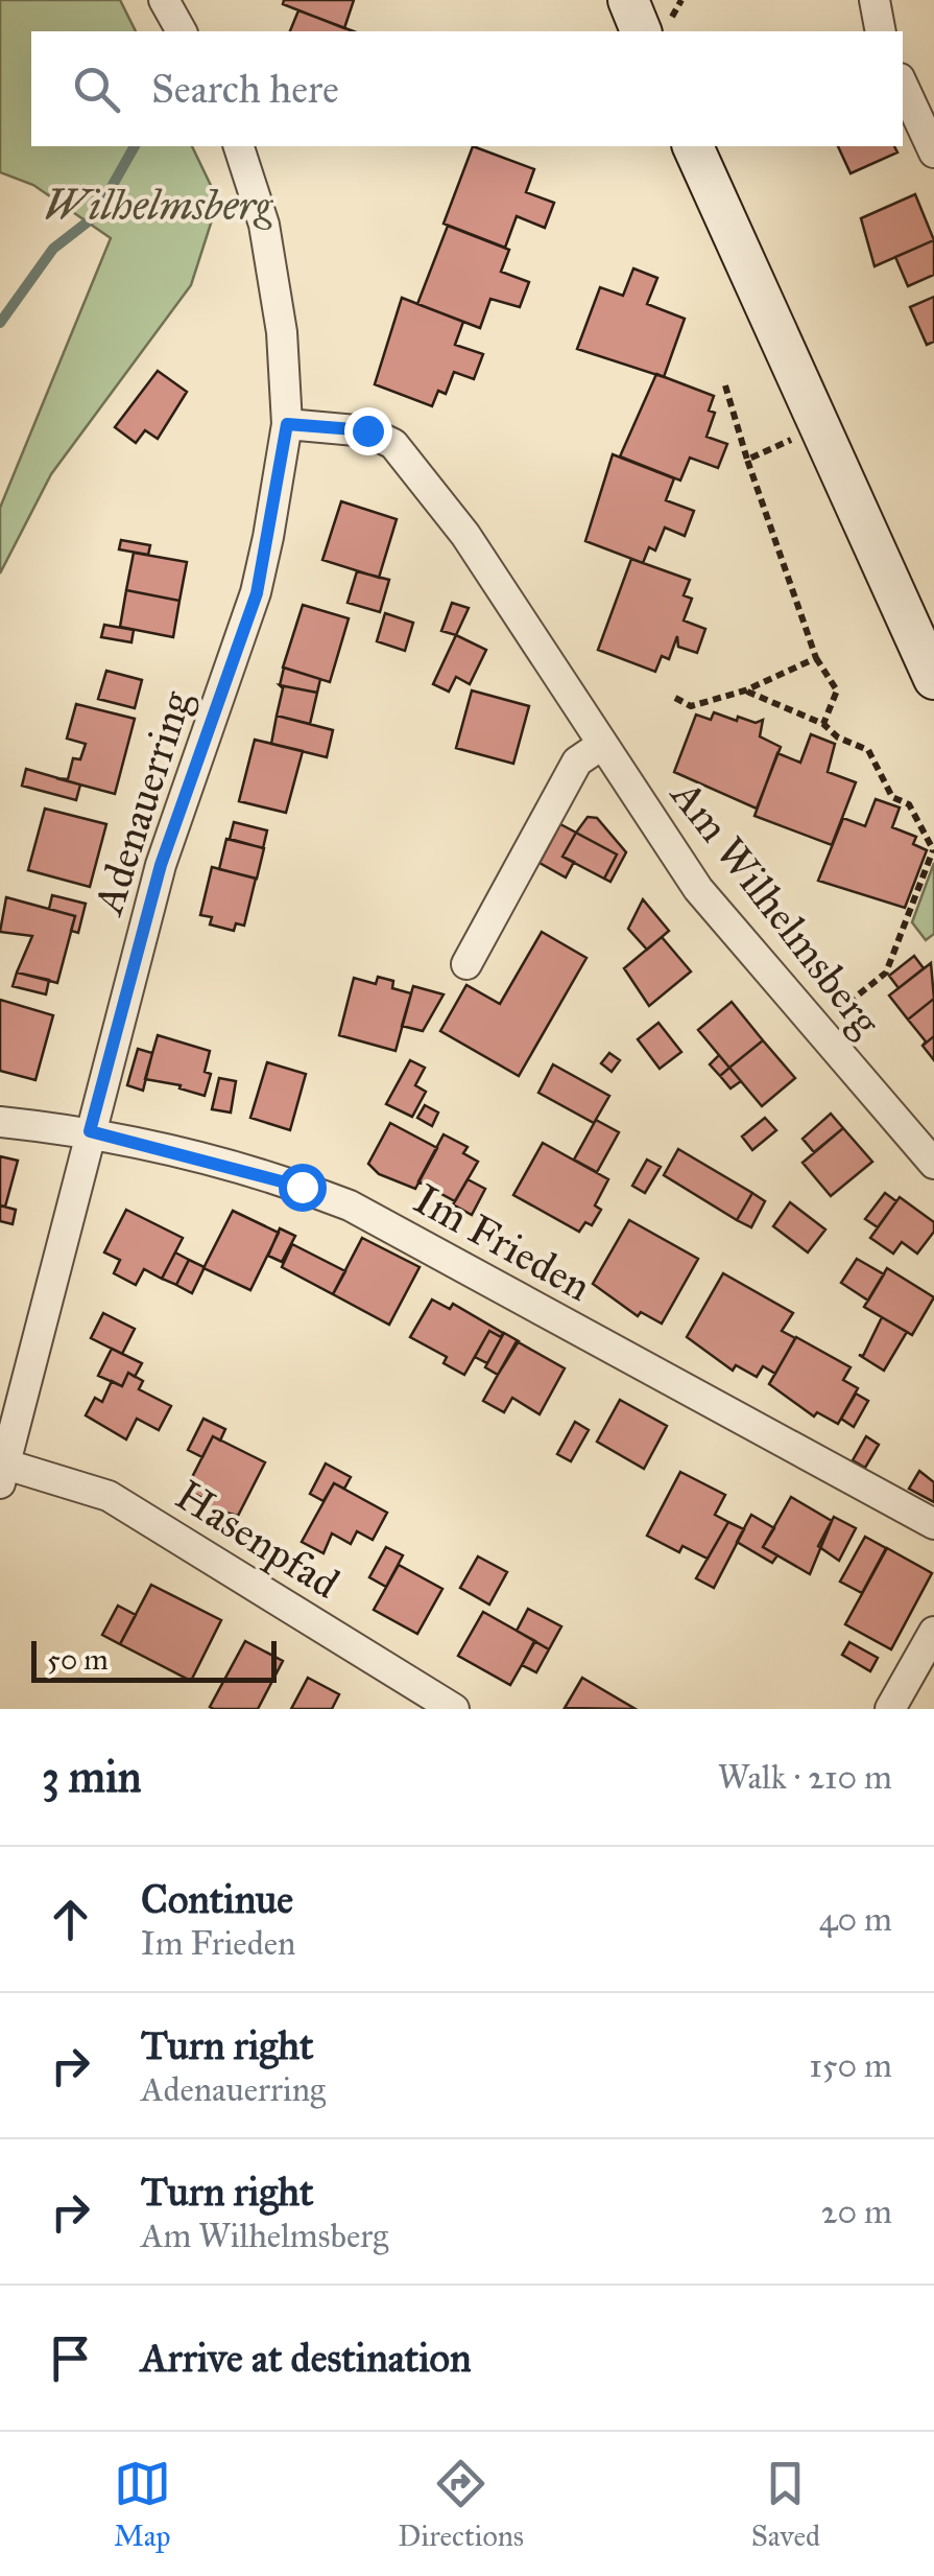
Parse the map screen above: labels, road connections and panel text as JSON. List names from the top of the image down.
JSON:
{
  "streets": {
    "street": [
      "Adenauerring",
      "Am Wilhelmsberg",
      "Im Frieden",
      "Hasenpfad"
    ]
  },
  "crossings": [
    ["Adenauerring", "Am Wilhelmsberg"],
    ["Adenauerring", "Im Frieden"],
    ["Adenauerring", "Hasenpfad"]
  ],
  "parks": ["Wilhelmsberg"],
  "scale_bar": "50 m",
  "page": {
    "search": "Search here",
    "scale": "50 m",
    "heading": ["3 min", "Walk · 210 m"],
    "list": [
      ["Continue", "Im Frieden", "40 m"],
      ["Turn right", "Adenauerring", "150 m"],
      ["Turn right", "Am Wilhelmsberg", "20 m"],
      "Arrive at destination"
    ],
    "nav": ["Map", "Directions", "Saved"]
  }
}
